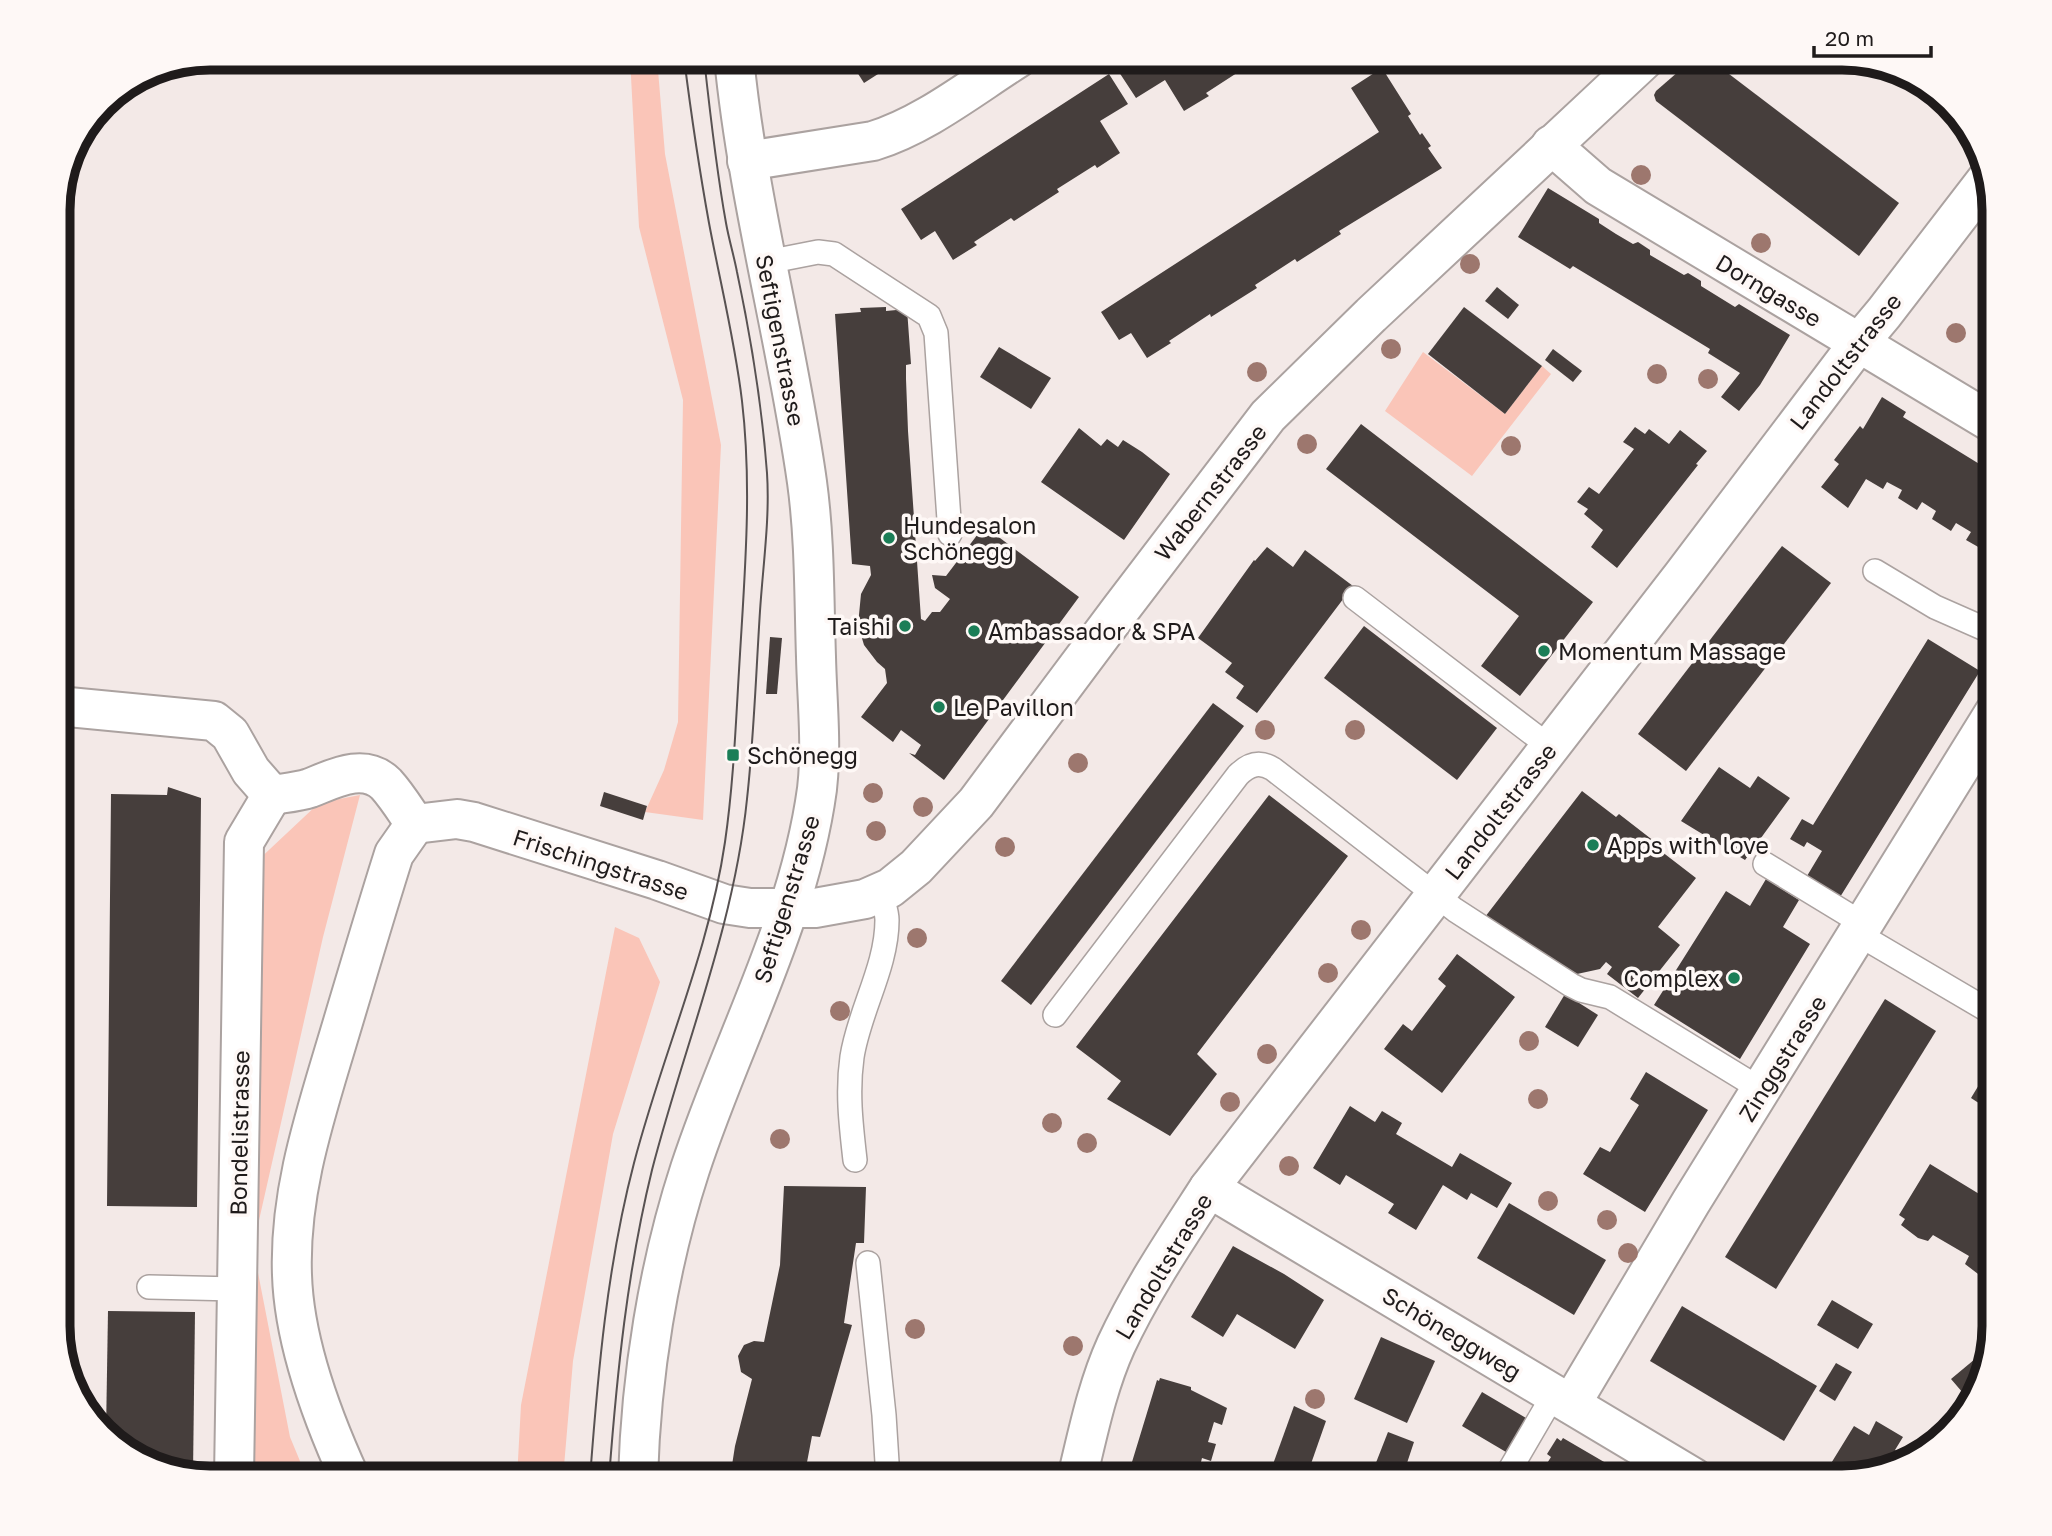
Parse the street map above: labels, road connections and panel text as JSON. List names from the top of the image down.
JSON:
{
  "streets": {
    "street": [
      "Dorngasse",
      "Seftigenstrasse",
      "Landoltstrasse",
      "Wabernstrasse",
      "Frischingstrasse",
      "Zinggstrasse",
      "Bondelistrasse",
      "Schöneggweg"
    ]
  },
  "crossings": [
    ["Dorngasse", "Landoltstrasse"],
    ["Dorngasse", "Wabernstrasse"],
    ["Seftigenstrasse", "Wabernstrasse"],
    ["Seftigenstrasse", "Frischingstrasse"],
    ["Landoltstrasse", "Schöneggweg"],
    ["Wabernstrasse", "Frischingstrasse"],
    ["Zinggstrasse", "Schöneggweg"]
  ],
  "places": {
    "other": [
      "Hundesalon Schönegg",
      "Taishi",
      "Ambassador & SPA",
      "Momentum Massage",
      "Le Pavillon",
      "Apps with love",
      "Complex"
    ],
    "transit": ["Schönegg"]
  },
  "scale_bar": "20 m"
}
